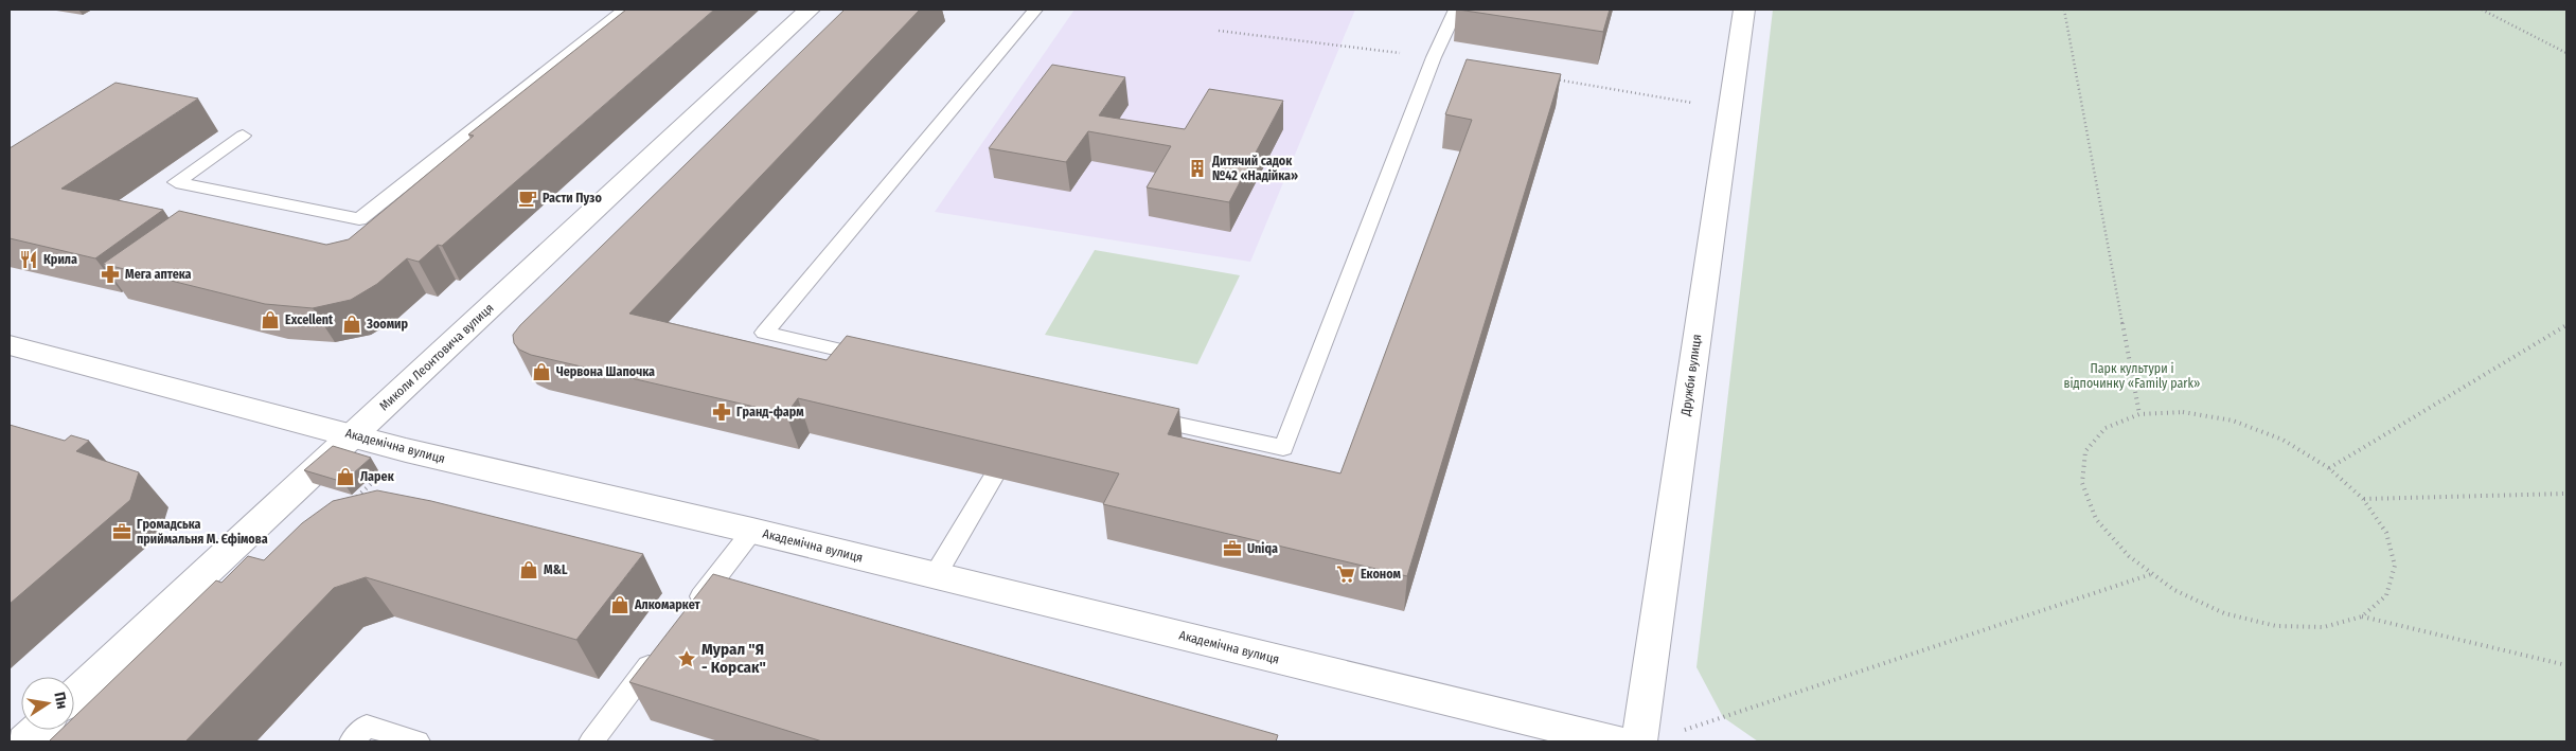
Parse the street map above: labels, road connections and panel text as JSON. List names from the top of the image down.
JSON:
{
  "streets": {
    "street": ["Миколи Леонтовича вулиця", "Дружби вулиця", "Академічна вулиця"]
  },
  "crossings": [
    ["Миколи Леонтовича вулиця", "Академічна вулиця"]
  ],
  "parks": ["Парк культури і відпочинку «Family park»"],
  "places": {
    "building": ["Дитячий садок №42 «Надійка»"],
    "cafe": ["Расти Пузо"],
    "restaurant": ["Крила"],
    "pharmacy": ["Мега аптека", "Гранд-фарм"],
    "shop": [
      "Excellent",
      "Зоомир",
      "Червона Шапочка",
      "Ларек",
      "M&L",
      "Алкомаркет"
    ],
    "office": ["Громадська приймальня М. Єфімова", "Uniqa"],
    "supermarket": ["Економ"],
    "place": ["Мурал \"Я - Корсак\""]
  },
  "north": "right"
}
